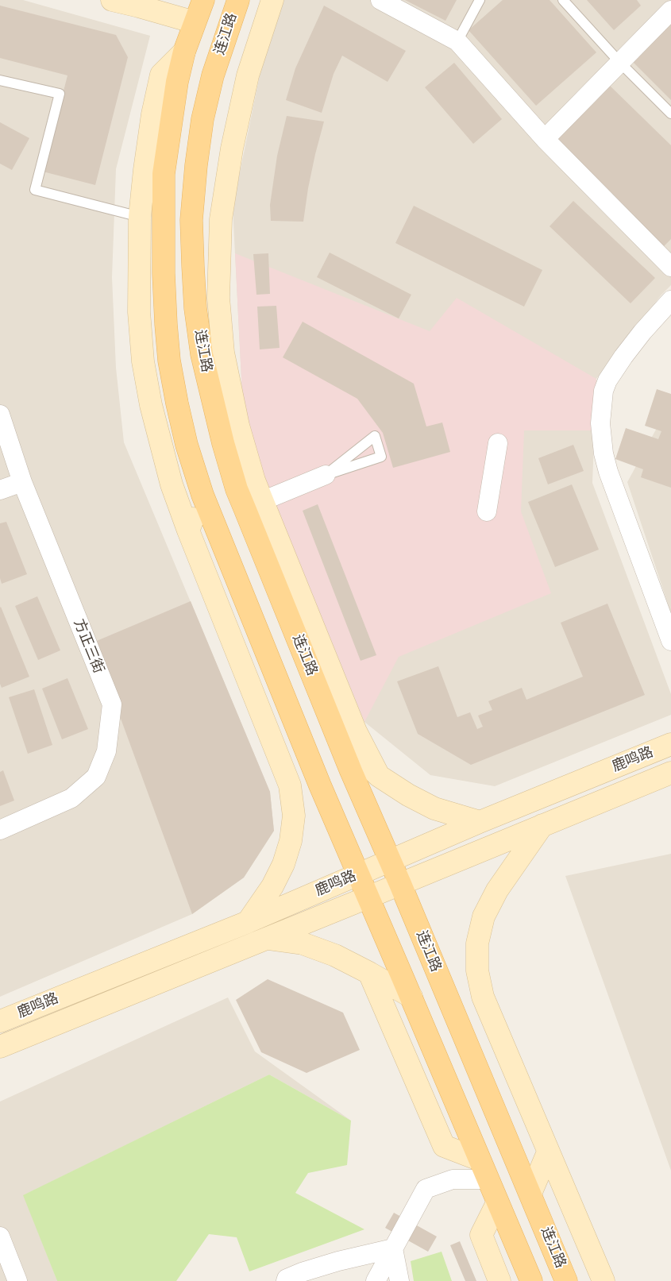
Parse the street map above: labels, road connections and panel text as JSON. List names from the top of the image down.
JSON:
{
  "streets": {
    "main road": ["连江路", "鹿鸣路"],
    "street": ["方正三街"]
  },
  "crossings": [
    ["连江路", "鹿鸣路"]
  ]
}
